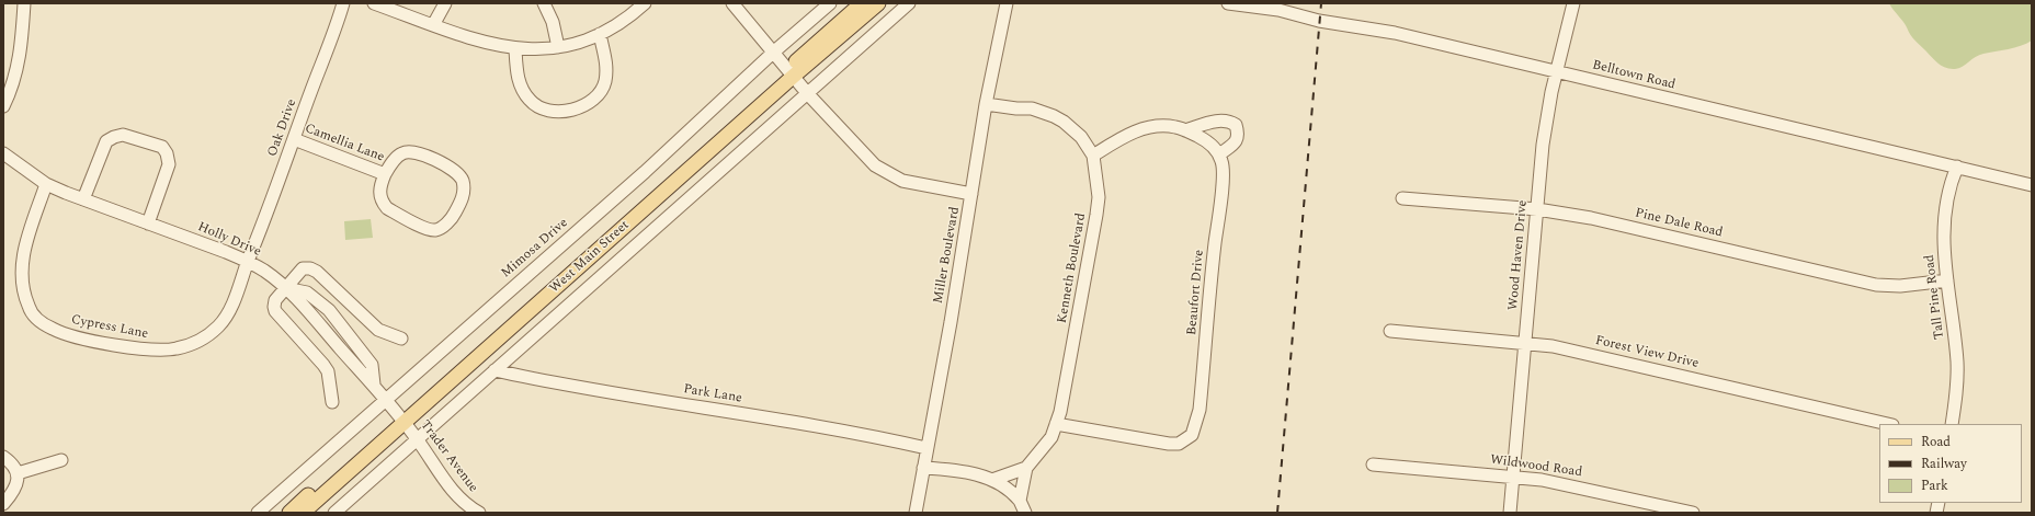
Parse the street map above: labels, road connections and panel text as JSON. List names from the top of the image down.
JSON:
{
  "streets": {
    "main road": ["West Main Street"],
    "street": [
      "Belltown Road",
      "Oak Drive",
      "Camellia Lane",
      "Pine Dale Road",
      "Holly Drive",
      "Mimosa Drive",
      "Miller Boulevard",
      "Wood Haven Drive",
      "Kenneth Boulevard",
      "Beaufort Drive",
      "Tall Pine Road",
      "Cypress Lane",
      "Forest View Drive",
      "Park Lane",
      "Trader Avenue",
      "Wildwood Road"
    ]
  },
  "crossings": [
    ["Belltown Road", "Wood Haven Drive"],
    ["Belltown Road", "Tall Pine Road"],
    ["Oak Drive", "Camellia Lane"],
    ["Oak Drive", "Holly Drive"],
    ["Oak Drive", "Cypress Lane"],
    ["Pine Dale Road", "Wood Haven Drive"],
    ["Pine Dale Road", "Tall Pine Road"],
    ["Holly Drive", "Mimosa Drive"],
    ["Holly Drive", "West Main Street"],
    ["Holly Drive", "Cypress Lane"],
    ["Holly Drive", "Trader Avenue"],
    ["Miller Boulevard", "Kenneth Boulevard"],
    ["Miller Boulevard", "Park Lane"],
    ["Wood Haven Drive", "Forest View Drive"],
    ["Wood Haven Drive", "Wildwood Road"],
    ["West Main Street", "Trader Avenue"],
    ["Kenneth Boulevard", "Beaufort Drive"]
  ],
  "legend": ["Road", "Railway", "Park"]
}
